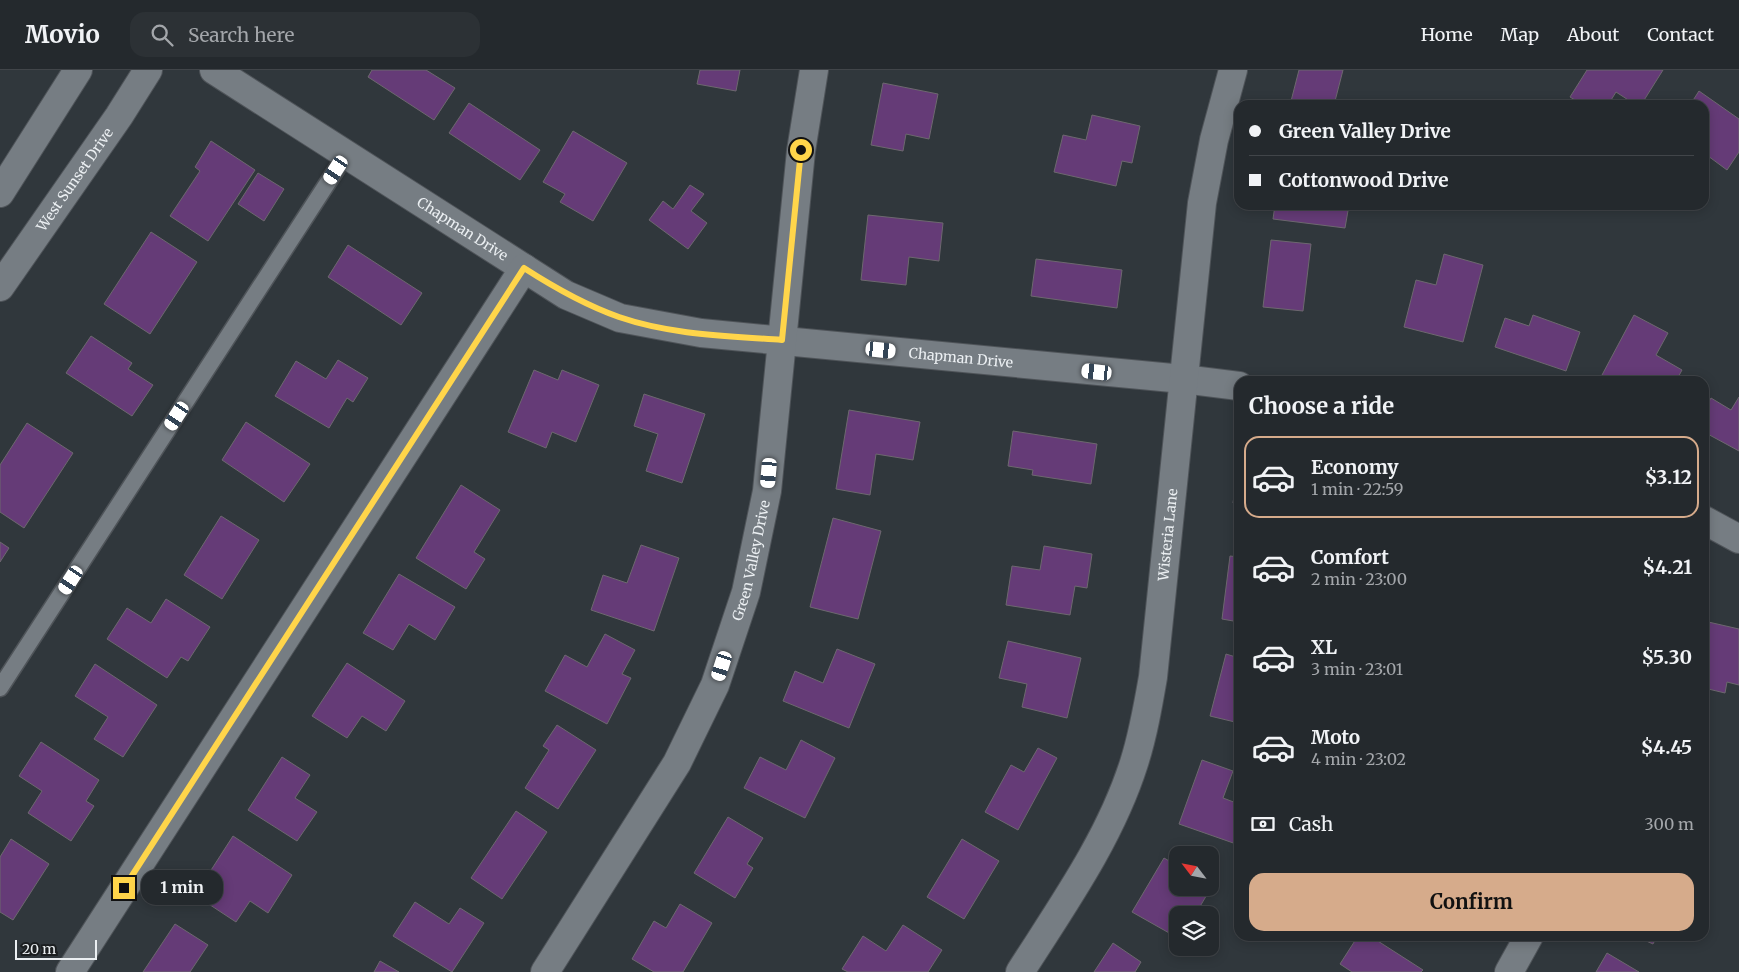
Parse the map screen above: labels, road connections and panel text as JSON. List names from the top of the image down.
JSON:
{
  "streets": {
    "street": [
      "West Sunset Drive",
      "Chapman Drive",
      "Wisteria Lane",
      "Green Valley Drive"
    ]
  },
  "crossings": [
    ["Chapman Drive", "Wisteria Lane"],
    ["Chapman Drive", "Green Valley Drive"]
  ],
  "scale_bar": "20 m",
  "north": "top left",
  "page": {
    "header": "Movio",
    "search": "Search here",
    "nav": [
      "Home",
      "Map",
      "About",
      "Contact"
    ],
    "banner": ["Green Valley Drive", "Cottonwood Drive"],
    "heading": "Choose a ride",
    "list": [
      {
        "name": "Economy",
        "note": "1 min · 22:59",
        "value": "$3.12"
      },
      {
        "name": "Comfort",
        "note": "2 min · 23:00",
        "value": "$4.21"
      },
      {
        "name": "XL",
        "note": "3 min · 23:01",
        "value": "$5.30"
      },
      {
        "name": "Moto",
        "note": "4 min · 23:02",
        "value": "$4.45"
      }
    ],
    "pay": ["Cash", "300 m"],
    "buttons": "Confirm",
    "bubble": "1 min",
    "scale": "20 m"
  }
}
